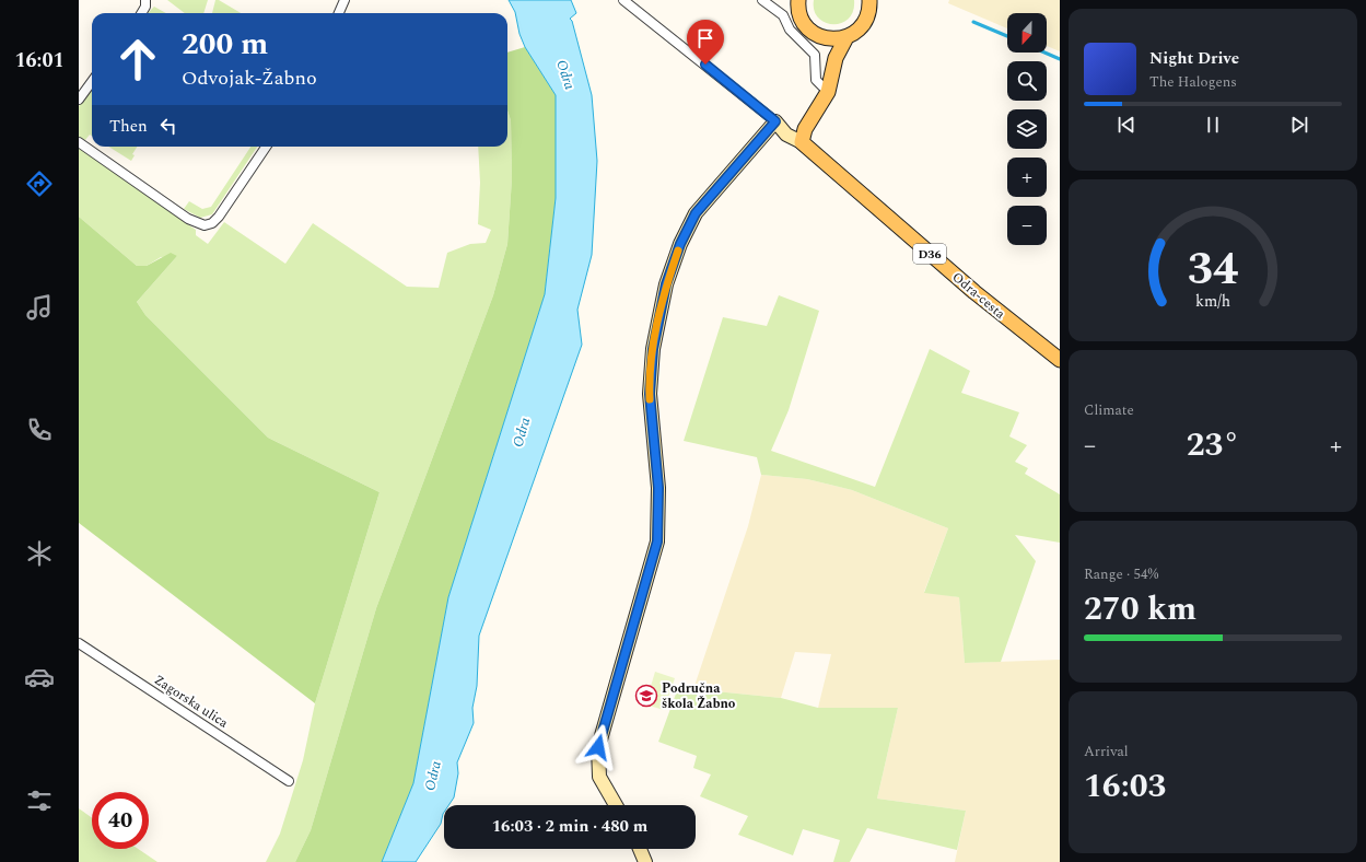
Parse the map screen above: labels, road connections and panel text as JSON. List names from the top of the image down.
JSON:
{
  "streets": {
    "main road": ["D36", "Odra-cesta"],
    "street": ["Zagorska ulica"]
  },
  "water": ["Odra"],
  "places": {
    "school or university": ["Područna škola Žabno"]
  },
  "north": "bottom",
  "page": {
    "tabs": "16:01",
    "map_buttons": ["+", "−"],
    "turn": ["200 m", "Odvojak-Žabno"],
    "song": ["Night Drive", "The Halogens"],
    "then": "Then",
    "tile": [
      "Climate",
      ["Range · 54%", "270 km"],
      ["Arrival", "16:03"]
    ],
    "heat": ["−", "23°", "+"],
    "limit": "40",
    "trip": "16:03 · 2 min · 480 m",
    "gauge": ["34", "km/h"]
  }
}
